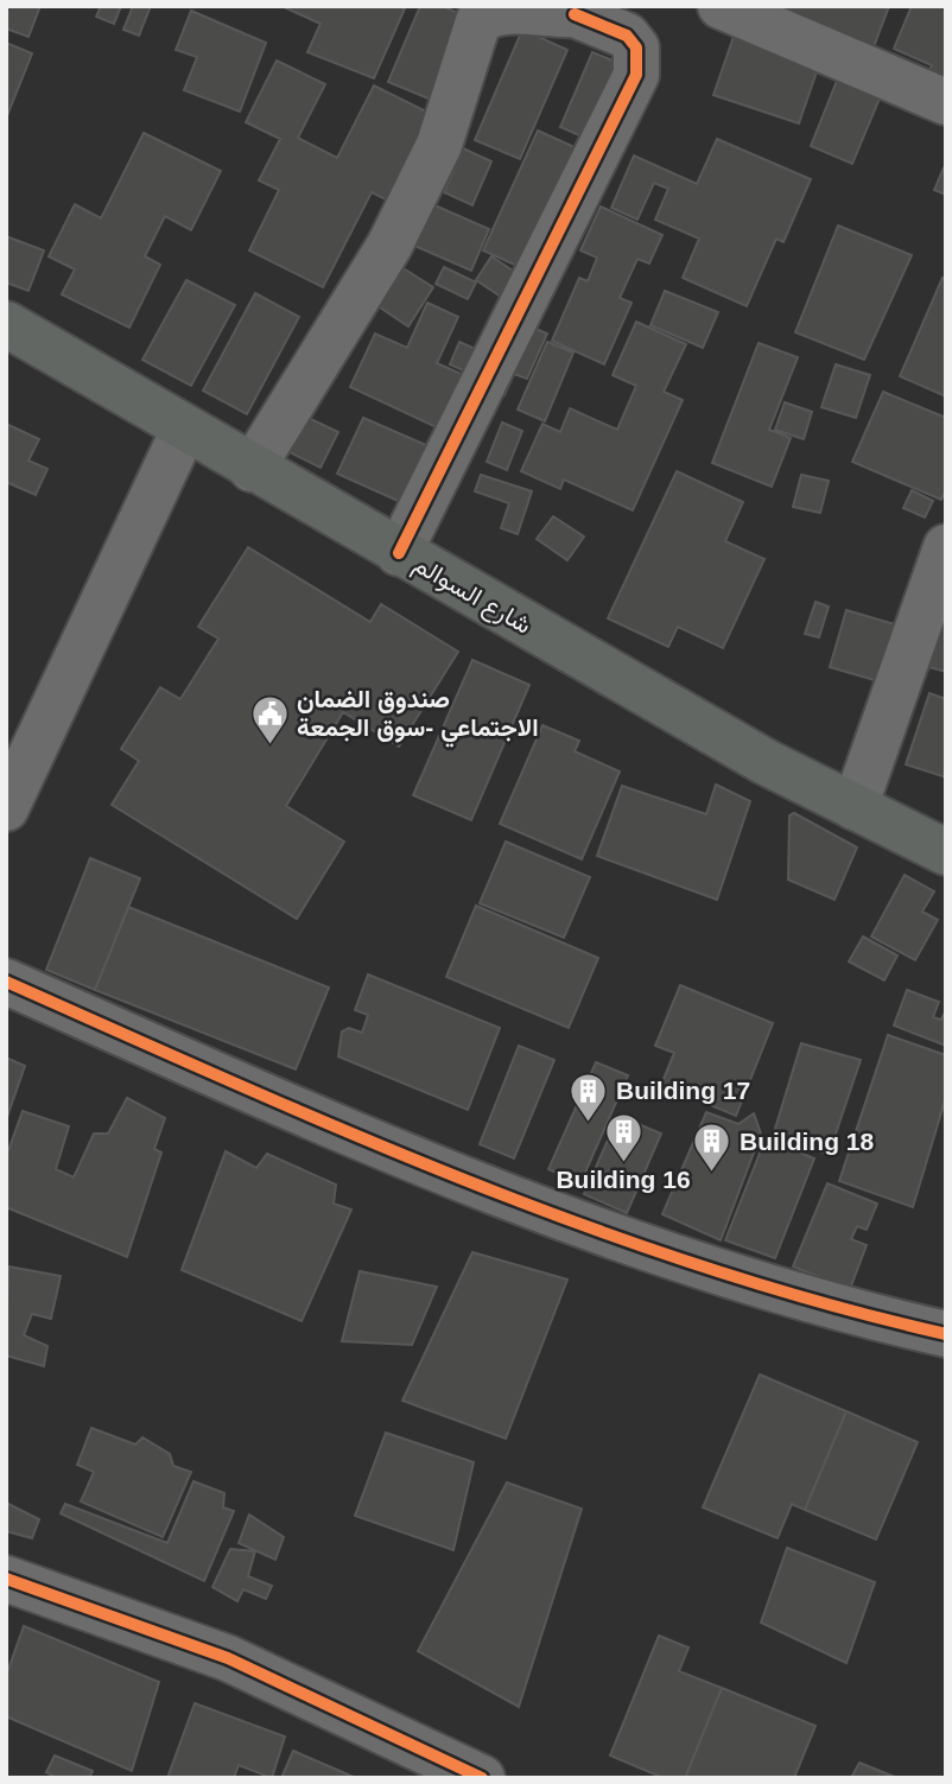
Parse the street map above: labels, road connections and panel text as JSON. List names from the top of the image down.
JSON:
{
  "streets": {
    "main road": ["شارع السوالم"]
  },
  "places": {
    "public building": ["صندوق الضمان الاجتماعي -سوق الجمعة"],
    "building": ["Building 17", "Building 16", "Building 18"]
  }
}
